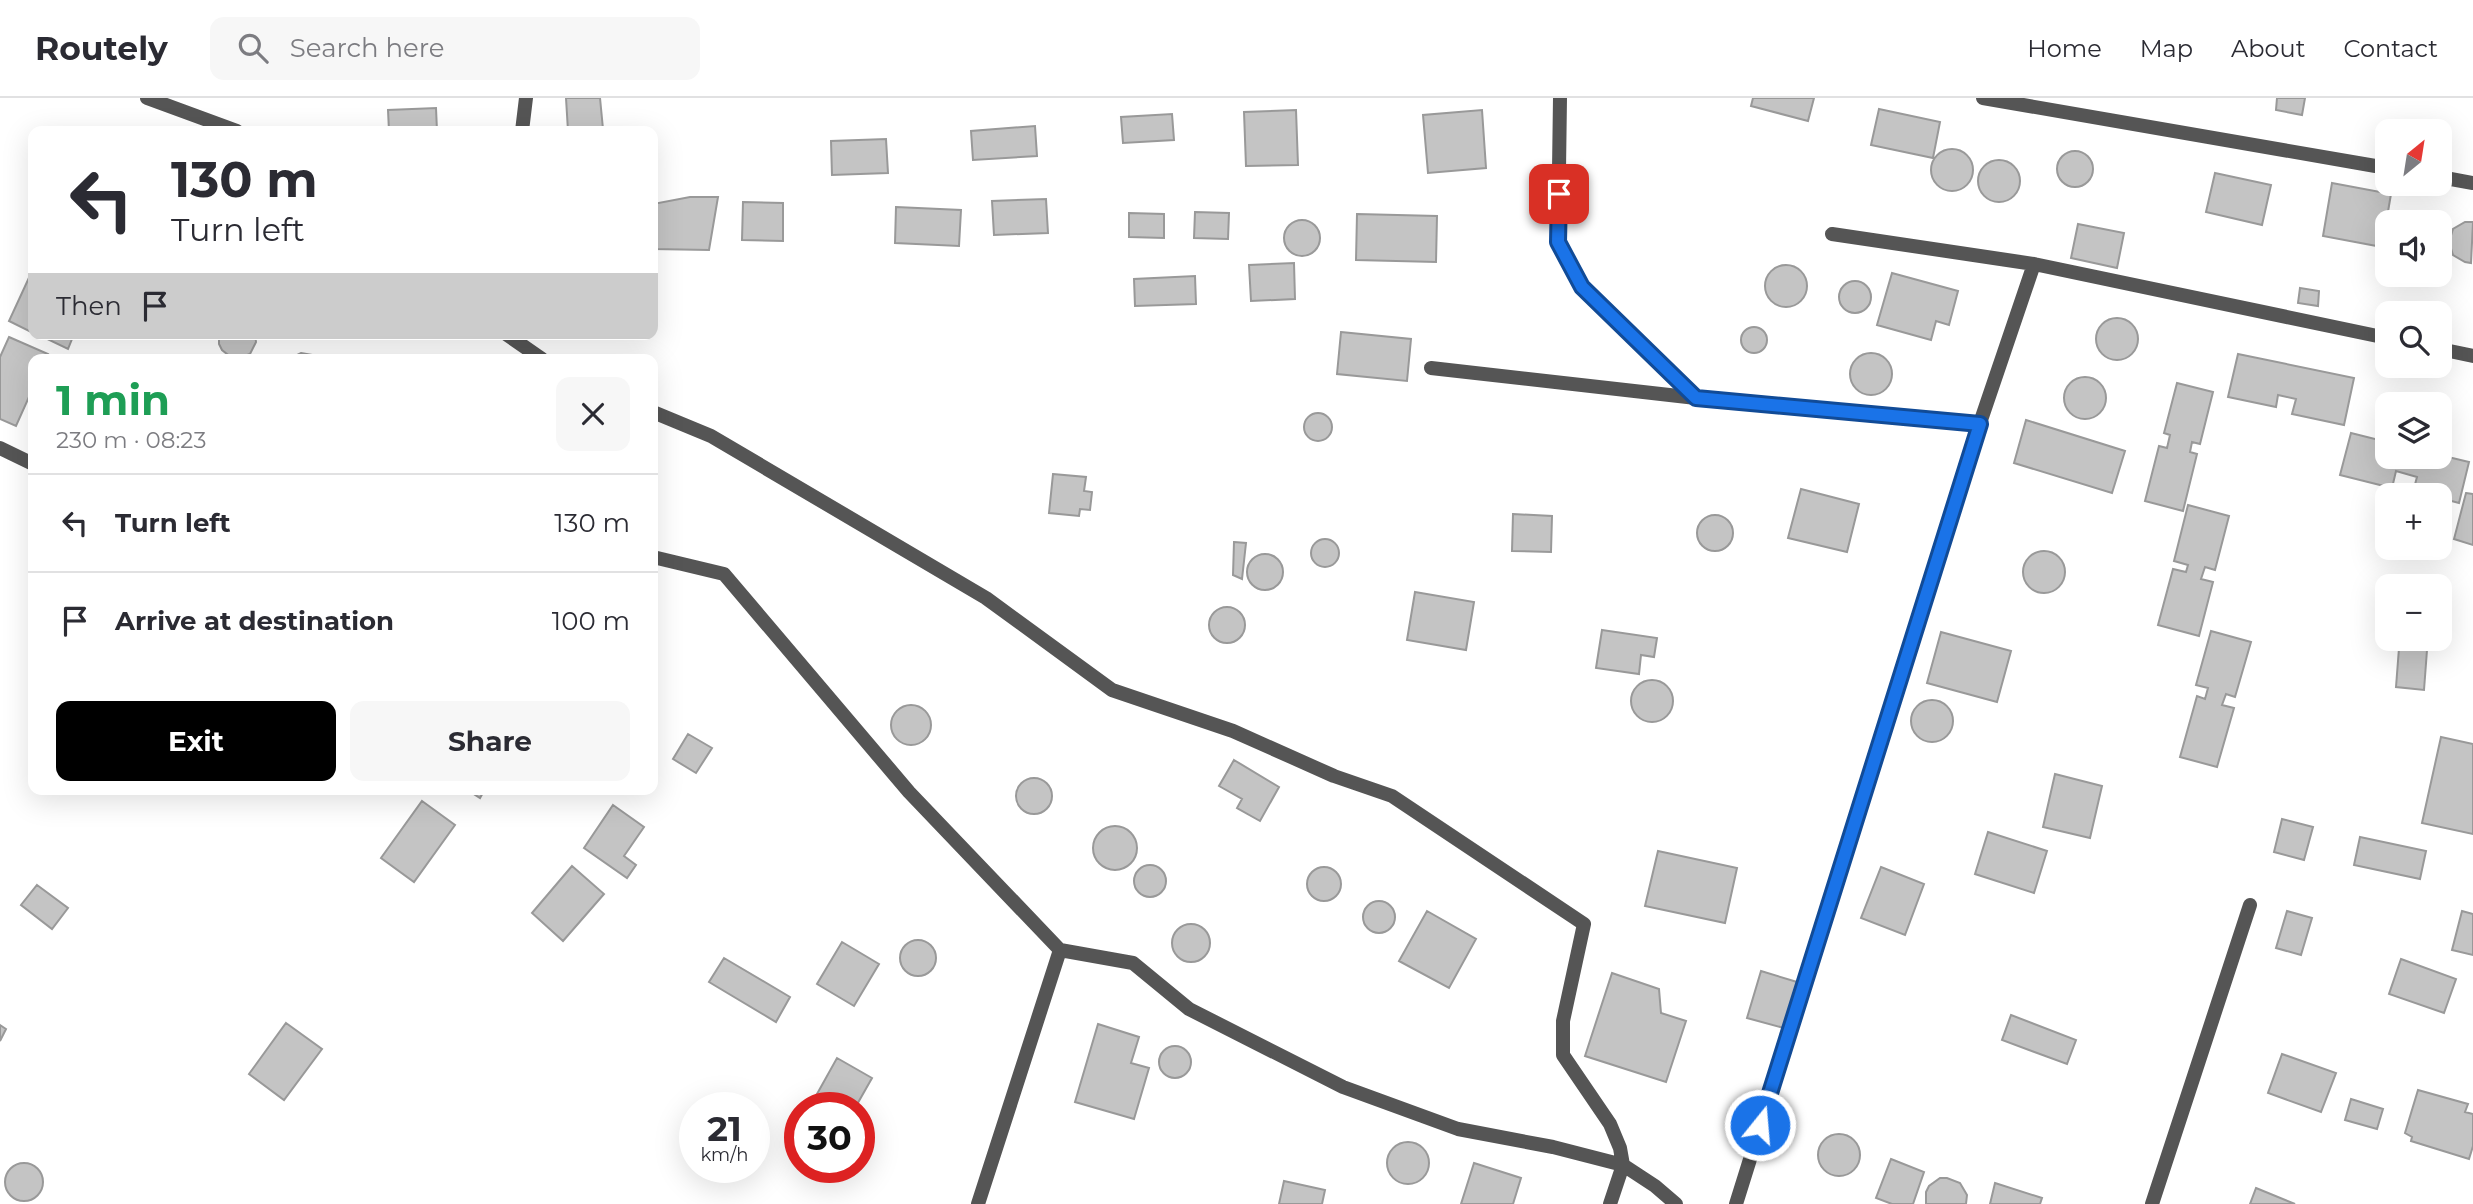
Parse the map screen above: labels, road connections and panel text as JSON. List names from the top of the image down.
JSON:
{
  "north": "top right",
  "page": {
    "header": "Routely",
    "search": "Search here",
    "nav": [
      "Home",
      "Map",
      "About",
      "Contact"
    ],
    "map_buttons": ["+", "−"],
    "turn": ["130 m", "Turn left"],
    "then": "Then",
    "heading": ["1 min", "230 m · 08:23"],
    "list": [
      {
        "name": "Turn left",
        "value": "130 m"
      },
      {
        "name": "Arrive at destination",
        "value": "100 m"
      }
    ],
    "buttons": ["Exit", "Share"],
    "speed": "21 km/h",
    "limit": "30"
  }
}
